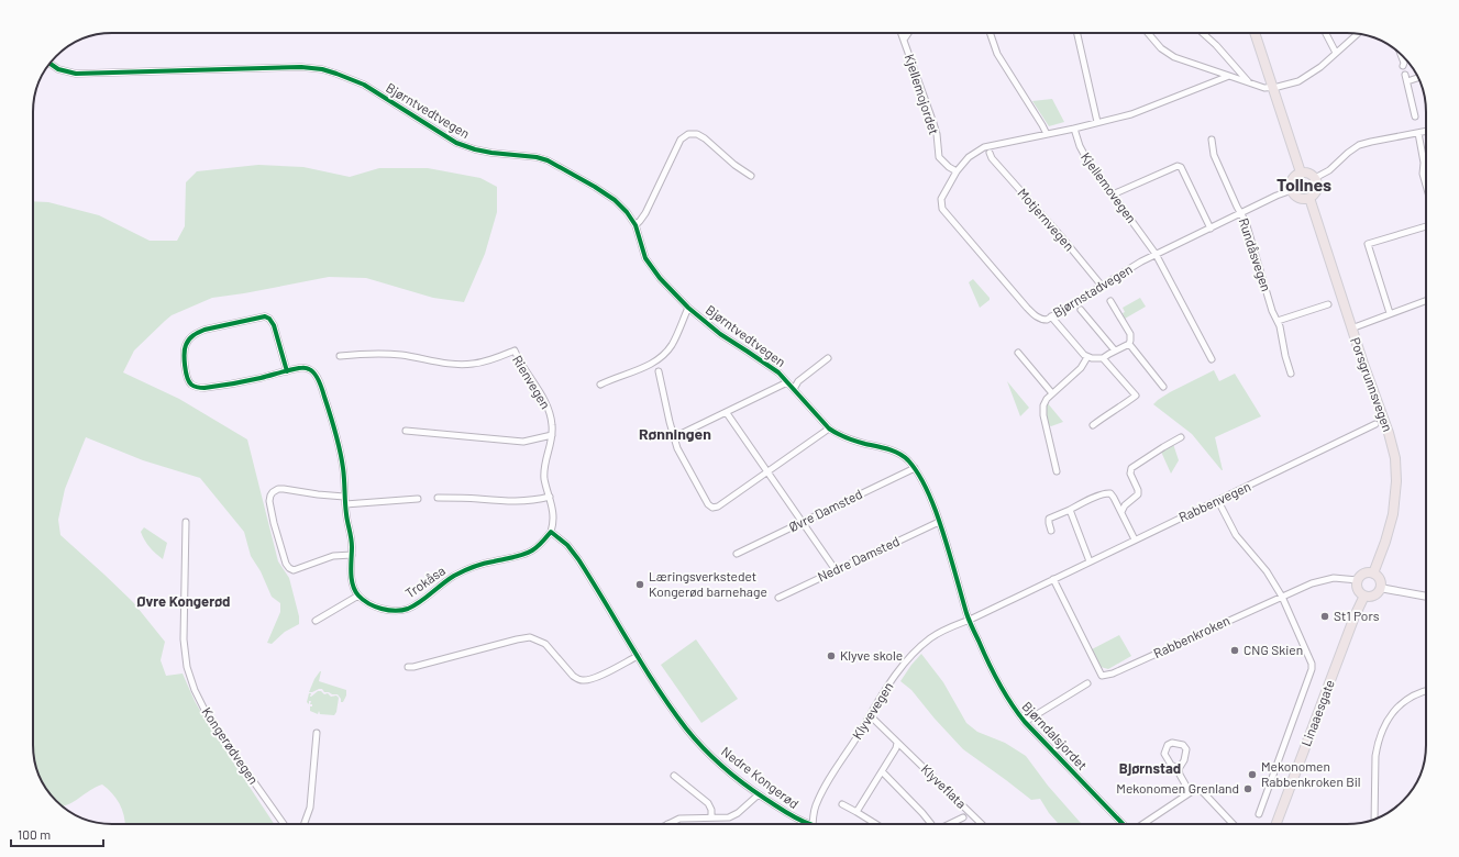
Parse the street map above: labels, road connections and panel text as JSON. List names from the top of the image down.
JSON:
{
  "streets": {
    "highway": ["Porsgrunnsvegen", "Linaaesgate"],
    "street": [
      "Kjellemojordet",
      "Bjørntvedtvegen",
      "Kjellemovegen",
      "Motjernvegen",
      "Rundåsvegen",
      "Bjørnstadvegen",
      "Rienvegen",
      "Rabbenvegen",
      "Øvre Damsted",
      "Nedre Damsted",
      "Trokåsa",
      "Rabbenkroken",
      "Klyvevegen",
      "Bjørndalsjordet",
      "Kongerødvegen",
      "Nedre Kongerød",
      "Klyveflata"
    ]
  },
  "crossings": [
    ["Kjellemojordet", "Bjørnstadvegen"],
    ["Bjørntvedtvegen", "Rabbenvegen"],
    ["Bjørntvedtvegen", "Øvre Damsted"],
    ["Bjørntvedtvegen", "Nedre Damsted"],
    ["Bjørntvedtvegen", "Klyvevegen"],
    ["Bjørntvedtvegen", "Bjørndalsjordet"],
    ["Kjellemovegen", "Bjørnstadvegen"],
    ["Motjernvegen", "Bjørnstadvegen"],
    ["Rundåsvegen", "Bjørnstadvegen"],
    ["Bjørnstadvegen", "Porsgrunnsvegen"],
    ["Rienvegen", "Trokåsa"],
    ["Porsgrunnsvegen", "Rabbenkroken"],
    ["Porsgrunnsvegen", "Linaaesgate"],
    ["Rabbenvegen", "Rabbenkroken"],
    ["Rabbenvegen", "Klyvevegen"],
    ["Rabbenvegen", "Bjørndalsjordet"],
    ["Rabbenkroken", "Linaaesgate"],
    ["Klyvevegen", "Bjørndalsjordet"],
    ["Klyvevegen", "Klyveflata"]
  ],
  "districts": [
    "Tollnes",
    "Rønningen",
    "Øvre Kongerød",
    "Bjørnstad"
  ],
  "places": [
    "Læringsverkstedet Kongerød barnehage",
    "St1 Pors",
    "CNG Skien",
    "Klyve skole",
    "Mekonomen Rabbenkroken Bil",
    "Mekonomen Grenland"
  ],
  "scale_bar": "100 m"
}
